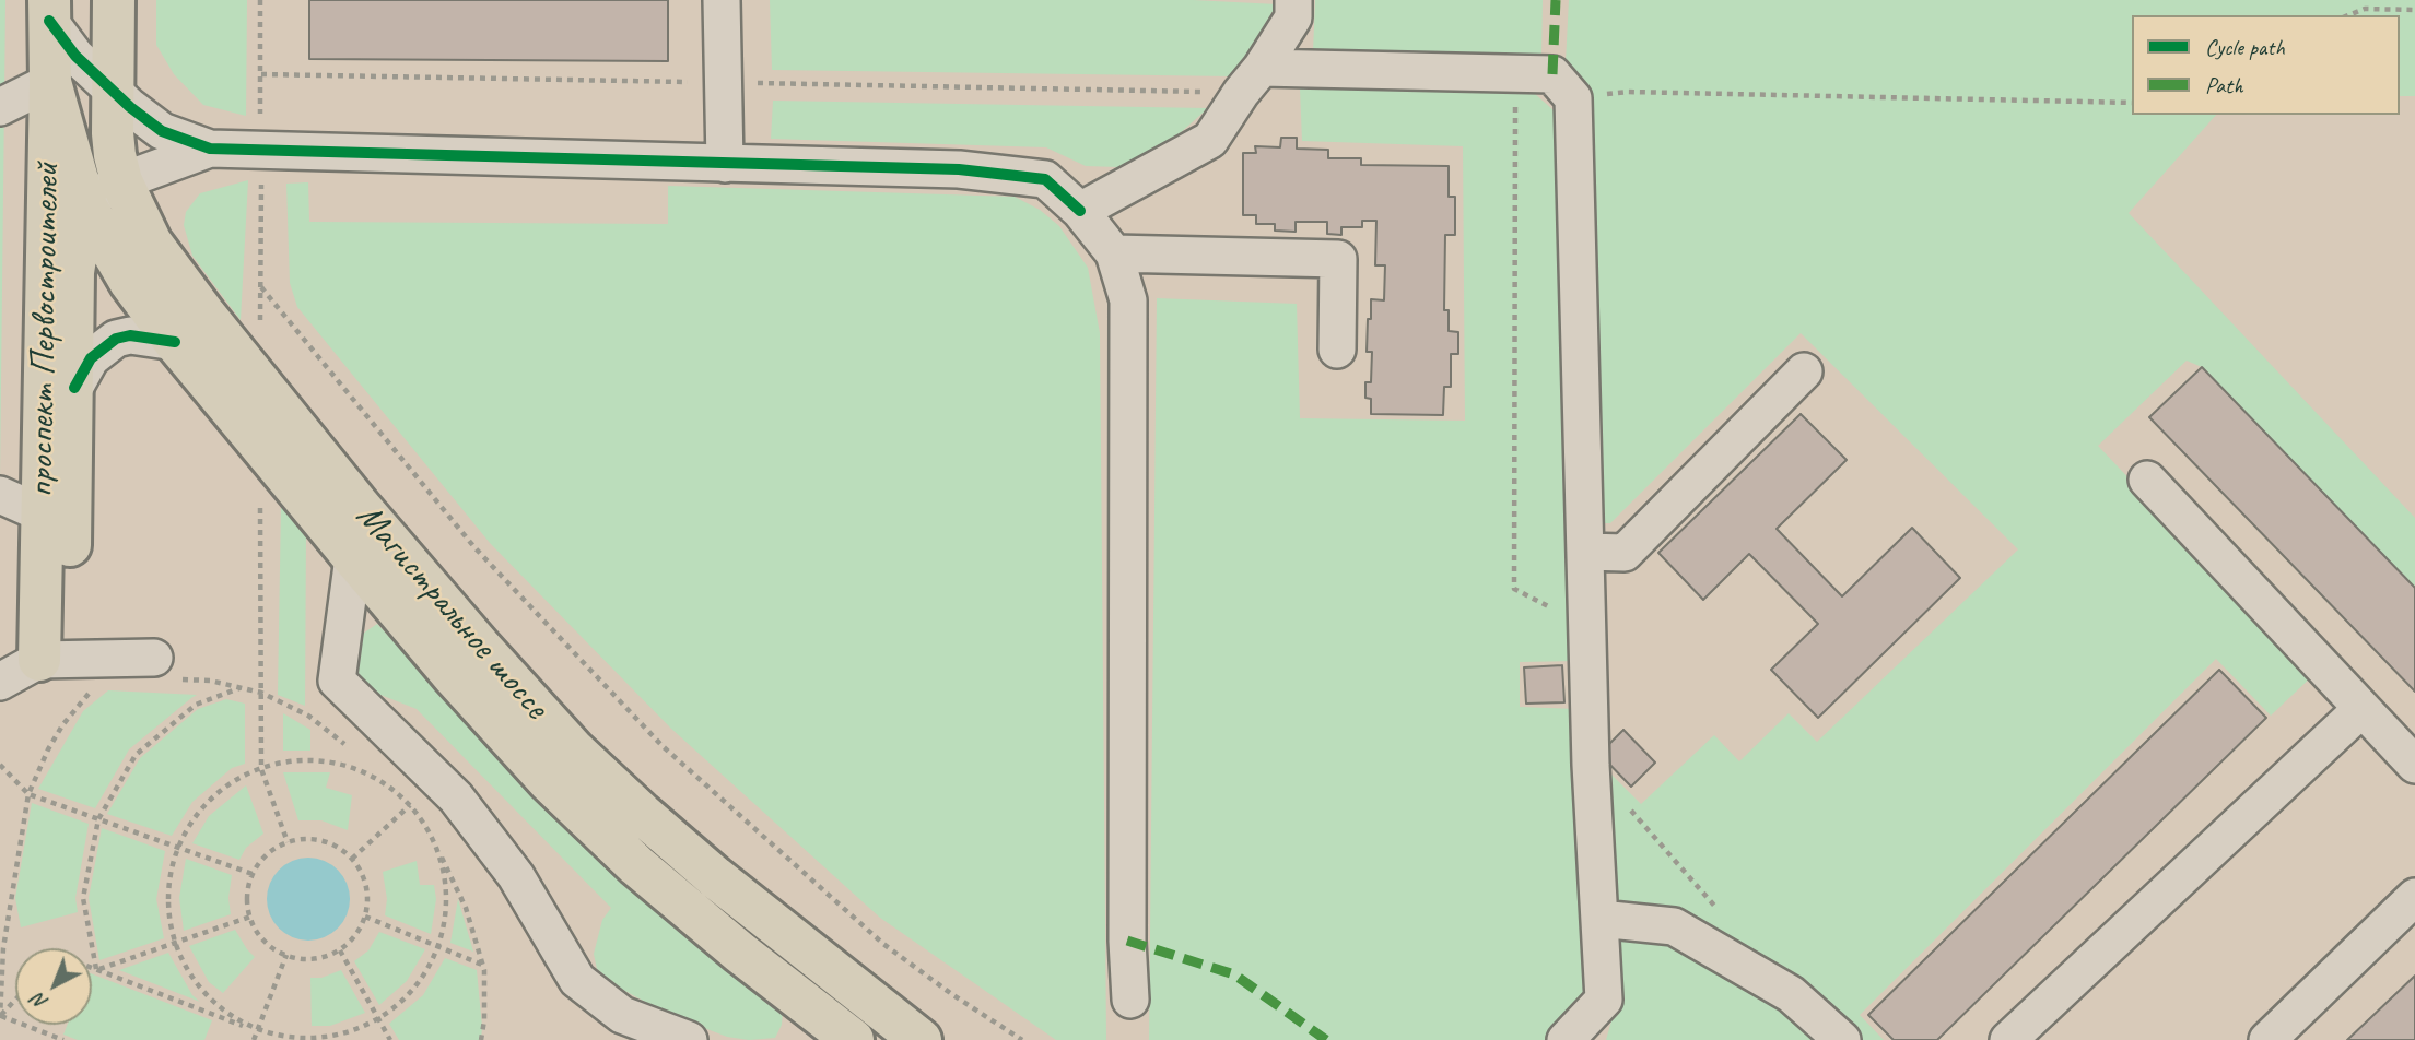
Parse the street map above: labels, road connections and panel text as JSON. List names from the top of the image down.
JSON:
{
  "streets": {
    "main road": ["проспект Первостроителей", "Магистральное шоссе"]
  },
  "crossings": [
    ["проспект Первостроителей", "Магистральное шоссе"]
  ],
  "legend": ["Cycle path", "Path"],
  "north": "bottom left"
}
